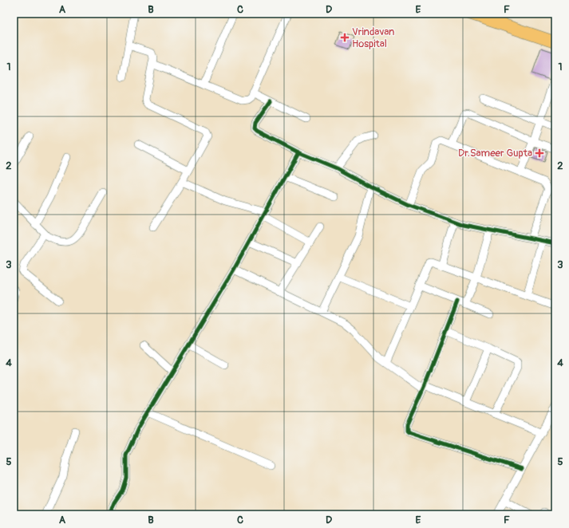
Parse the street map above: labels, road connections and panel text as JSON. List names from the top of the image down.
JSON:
{
  "places": {
    "health": ["Vrindavan Hospital", "Dr.Sameer Gupta"]
  },
  "grid": {
    "columns": [
      "A",
      "B",
      "C",
      "D",
      "E",
      "F"
    ],
    "rows": [
      "1",
      "2",
      "3",
      "4",
      "5"
    ]
  }
}
